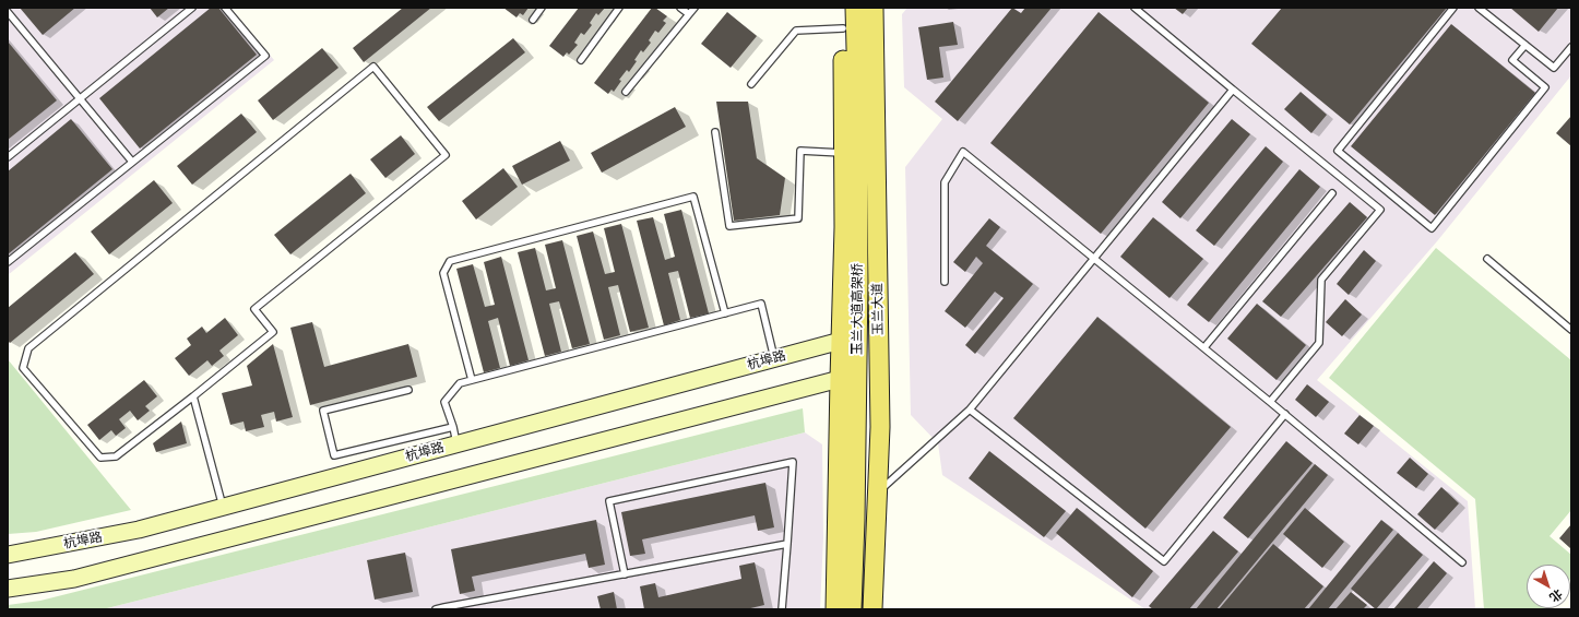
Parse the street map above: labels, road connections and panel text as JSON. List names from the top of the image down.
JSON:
{
  "streets": {
    "main road": ["玉兰大道高架桥", "玉兰大道", "杭埠路"]
  },
  "north": "bottom right"
}
